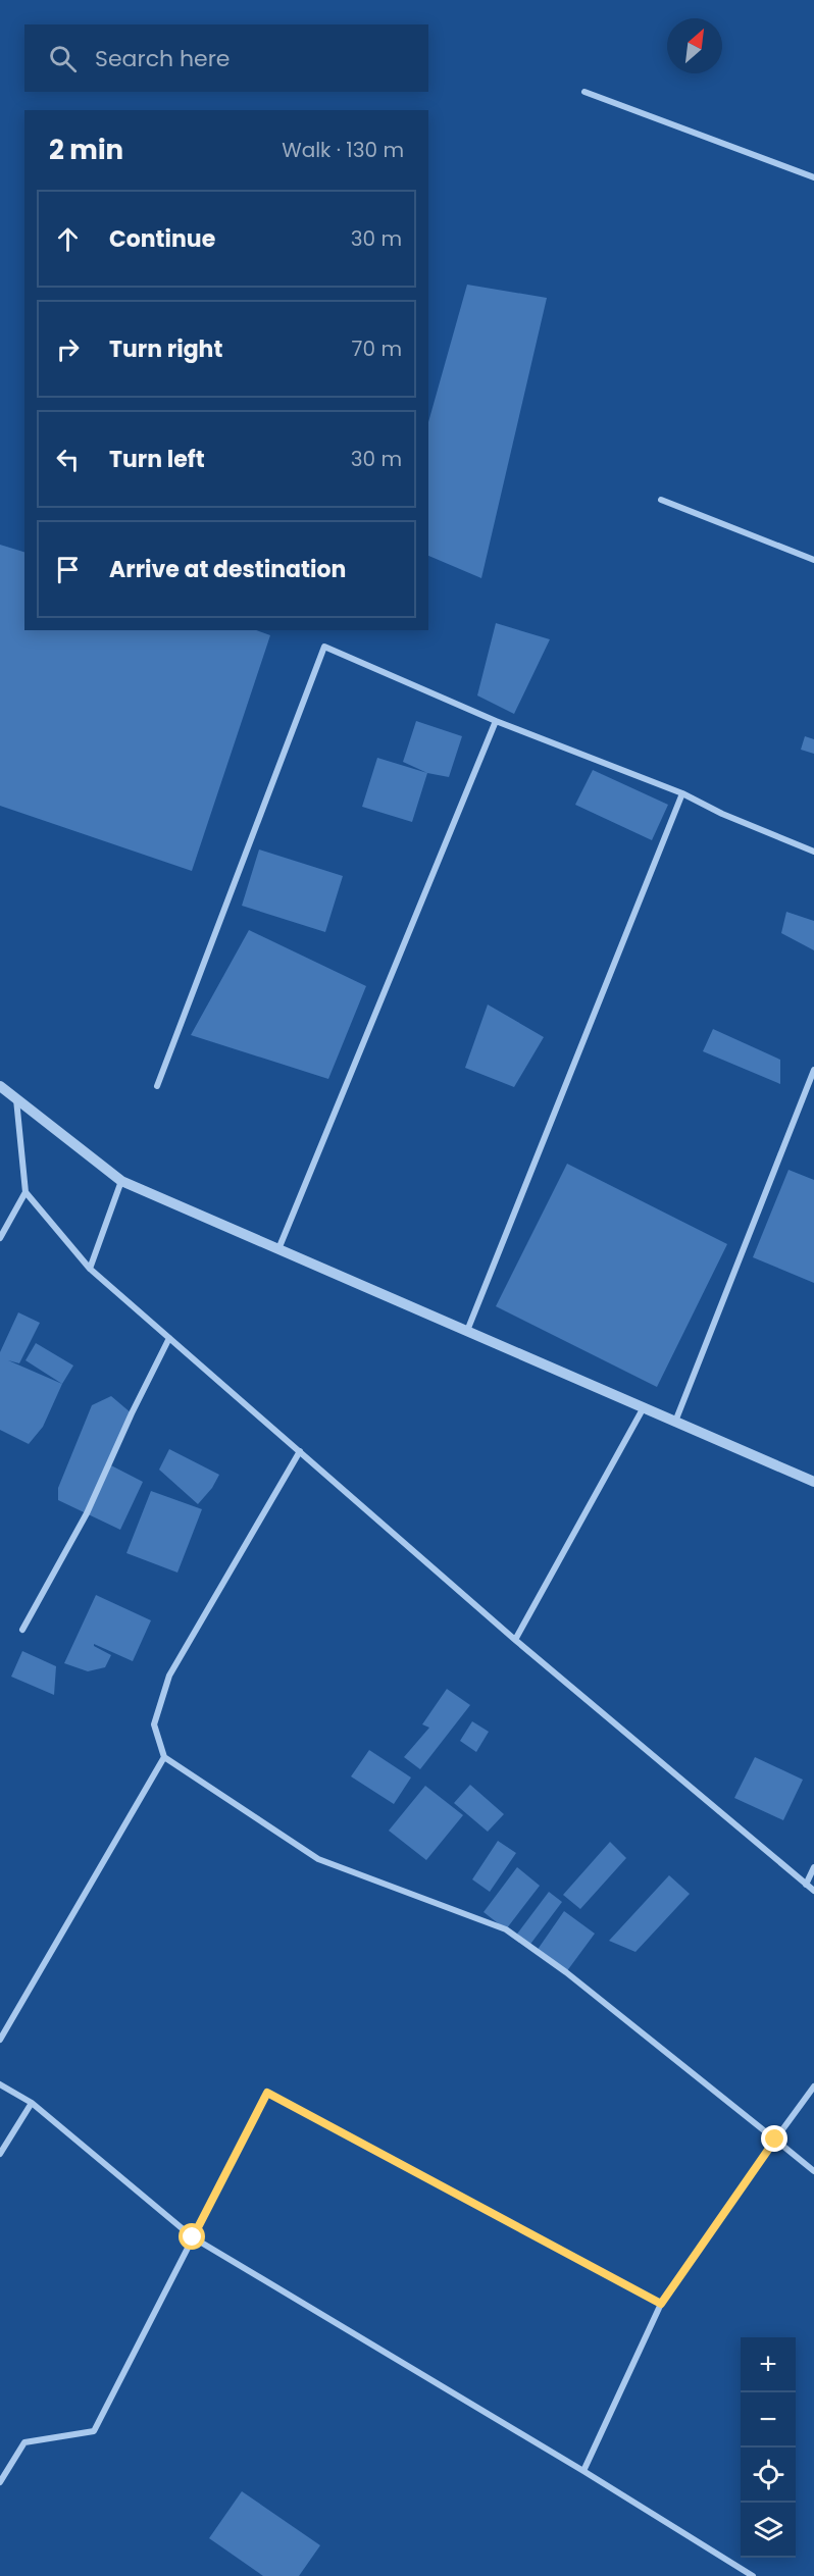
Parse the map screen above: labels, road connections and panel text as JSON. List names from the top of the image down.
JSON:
{
  "north": "top right",
  "page": {
    "search": "Search here",
    "heading": ["2 min", "Walk · 130 m"],
    "list": [
      ["Continue", "30 m"],
      ["Turn right", "70 m"],
      ["Turn left", "30 m"],
      "Arrive at destination"
    ],
    "map_buttons": ["+", "−"]
  }
}
